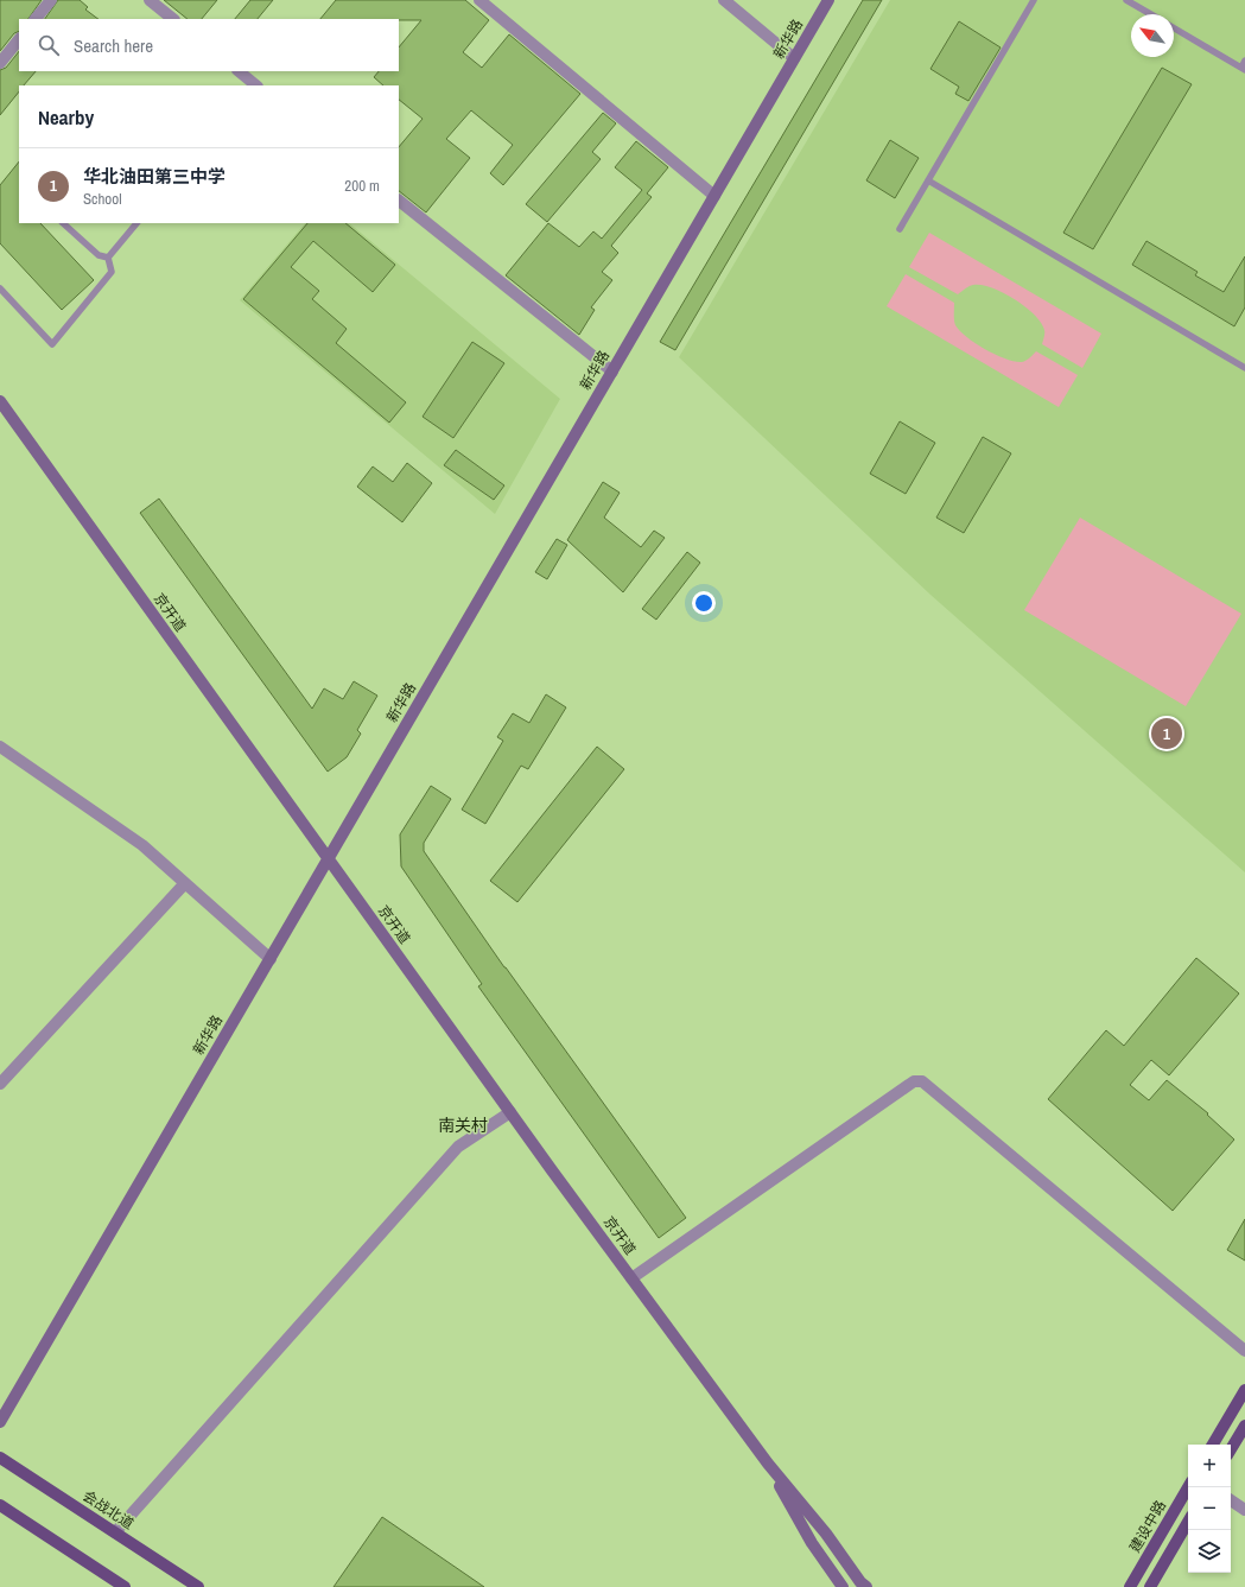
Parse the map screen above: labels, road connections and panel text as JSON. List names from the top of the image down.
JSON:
{
  "streets": {
    "main road": [
      "新华路",
      "京开道",
      "会战北道",
      "建设中路"
    ]
  },
  "crossings": [
    ["新华路", "京开道"]
  ],
  "districts": ["南关村"],
  "north": "top left",
  "page": {
    "search": "Search here",
    "heading": "Nearby",
    "list": [
      {
        "mark": "1",
        "name": "华北油田第三中学",
        "note": "School",
        "value": "200 m"
      }
    ],
    "pins": "1",
    "map_buttons": ["+", "−"]
  }
}
